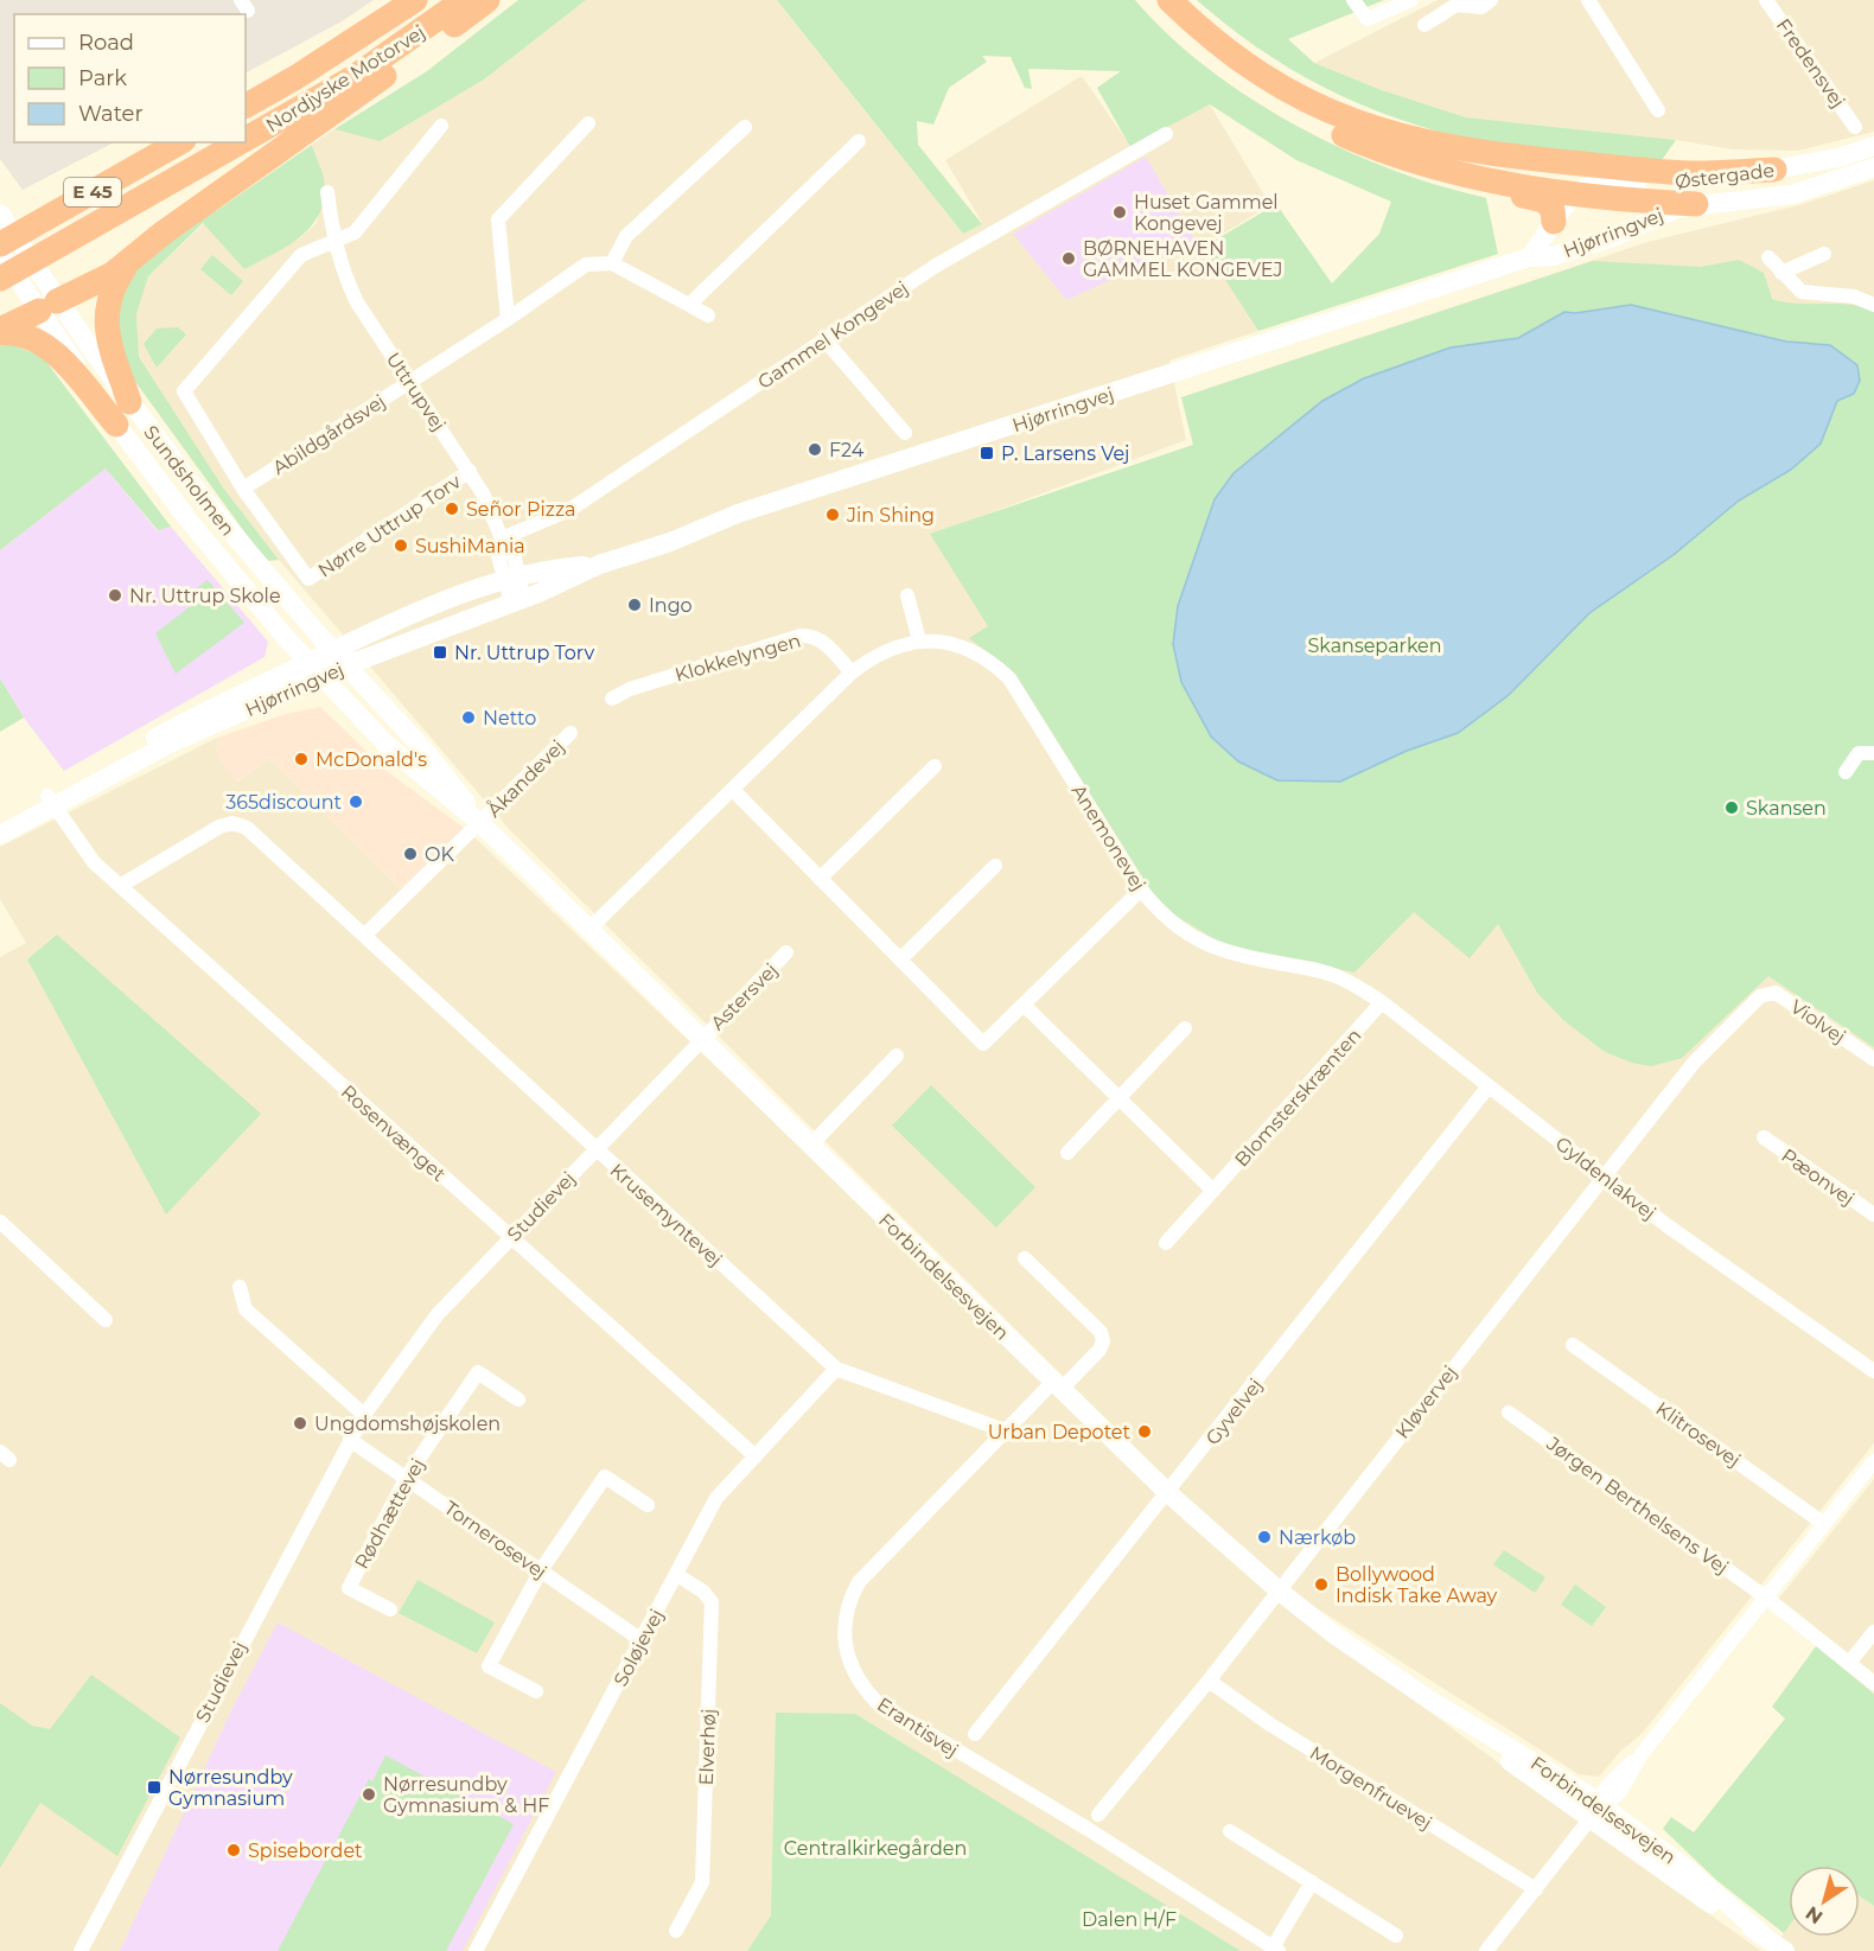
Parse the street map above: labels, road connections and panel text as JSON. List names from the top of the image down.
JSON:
{
  "streets": {
    "highway": ["Nordjyske Motorvej", "E 45"],
    "street": [
      "Fredensvej",
      "Østergade",
      "Hjørringvej",
      "Gammel Kongevej",
      "Uttrupvej",
      "Abildgårdsvej",
      "Sundsholmen",
      "Nørre Uttrup Torv",
      "Klokkelyngen",
      "Åkandevej",
      "Anemonevej",
      "Astersvej",
      "Violvej",
      "Blomsterskrænten",
      "Rosenvænget",
      "Pæonvej",
      "Gyldenlakvej",
      "Studievej",
      "Krusemyntevej",
      "Forbindelsesvejen",
      "Kløvervej",
      "Gyvelvej",
      "Klitrosevej",
      "Jørgen Berthelsens Vej",
      "Rødhættevej",
      "Tornerosevej",
      "Soløjevej",
      "Erantisvej",
      "Elverhøj",
      "Morgenfruevej"
    ]
  },
  "crossings": [
    ["Østergade", "Hjørringvej"],
    ["Hjørringvej", "Uttrupvej"],
    ["Hjørringvej", "Sundsholmen"],
    ["Hjørringvej", "Rosenvænget"],
    ["Hjørringvej", "Forbindelsesvejen"],
    ["Gammel Kongevej", "Uttrupvej"],
    ["Uttrupvej", "Abildgårdsvej"],
    ["Uttrupvej", "Nørre Uttrup Torv"],
    ["Abildgårdsvej", "Nørre Uttrup Torv"],
    ["Sundsholmen", "Forbindelsesvejen"],
    ["Klokkelyngen", "Anemonevej"],
    ["Åkandevej", "Forbindelsesvejen"],
    ["Anemonevej", "Gyldenlakvej"],
    ["Anemonevej", "Forbindelsesvejen"],
    ["Astersvej", "Studievej"],
    ["Astersvej", "Forbindelsesvejen"],
    ["Violvej", "Kløvervej"],
    ["Blomsterskrænten", "Gyldenlakvej"],
    ["Rosenvænget", "Studievej"],
    ["Rosenvænget", "Krusemyntevej"],
    ["Rosenvænget", "Soløjevej"],
    ["Gyldenlakvej", "Kløvervej"],
    ["Gyldenlakvej", "Gyvelvej"],
    ["Studievej", "Krusemyntevej"],
    ["Studievej", "Forbindelsesvejen"],
    ["Studievej", "Tornerosevej"],
    ["Krusemyntevej", "Soløjevej"],
    ["Krusemyntevej", "Erantisvej"],
    ["Forbindelsesvejen", "Kløvervej"],
    ["Forbindelsesvejen", "Gyvelvej"],
    ["Forbindelsesvejen", "Erantisvej"],
    ["Kløvervej", "Morgenfruevej"],
    ["Rødhættevej", "Tornerosevej"],
    ["Tornerosevej", "Soløjevej"],
    ["Soløjevej", "Elverhøj"]
  ],
  "parks": ["Skanseparken", "Centralkirkegården", "Dalen H/F"],
  "places": {
    "other": [
      "Huset Gammel Kongevej",
      "BØRNEHAVEN GAMMEL KONGEVEJ",
      "F24",
      "Señor Pizza",
      "Jin Shing",
      "SushiMania",
      "Nr. Uttrup Skole",
      "Ingo",
      "Netto",
      "McDonald's",
      "365discount",
      "Skansen",
      "OK",
      "Ungdomshøjskolen",
      "Urban Depotet",
      "Nærkøb",
      "Bollywood Indisk Take Away",
      "Nørresundby Gymnasium & HF",
      "Spisebordet"
    ],
    "transit": ["P. Larsens Vej", "Nr. Uttrup Torv", "Nørresundby Gymnasium"]
  },
  "legend": ["Road", "Park", "Water"],
  "north": "bottom left"
}
